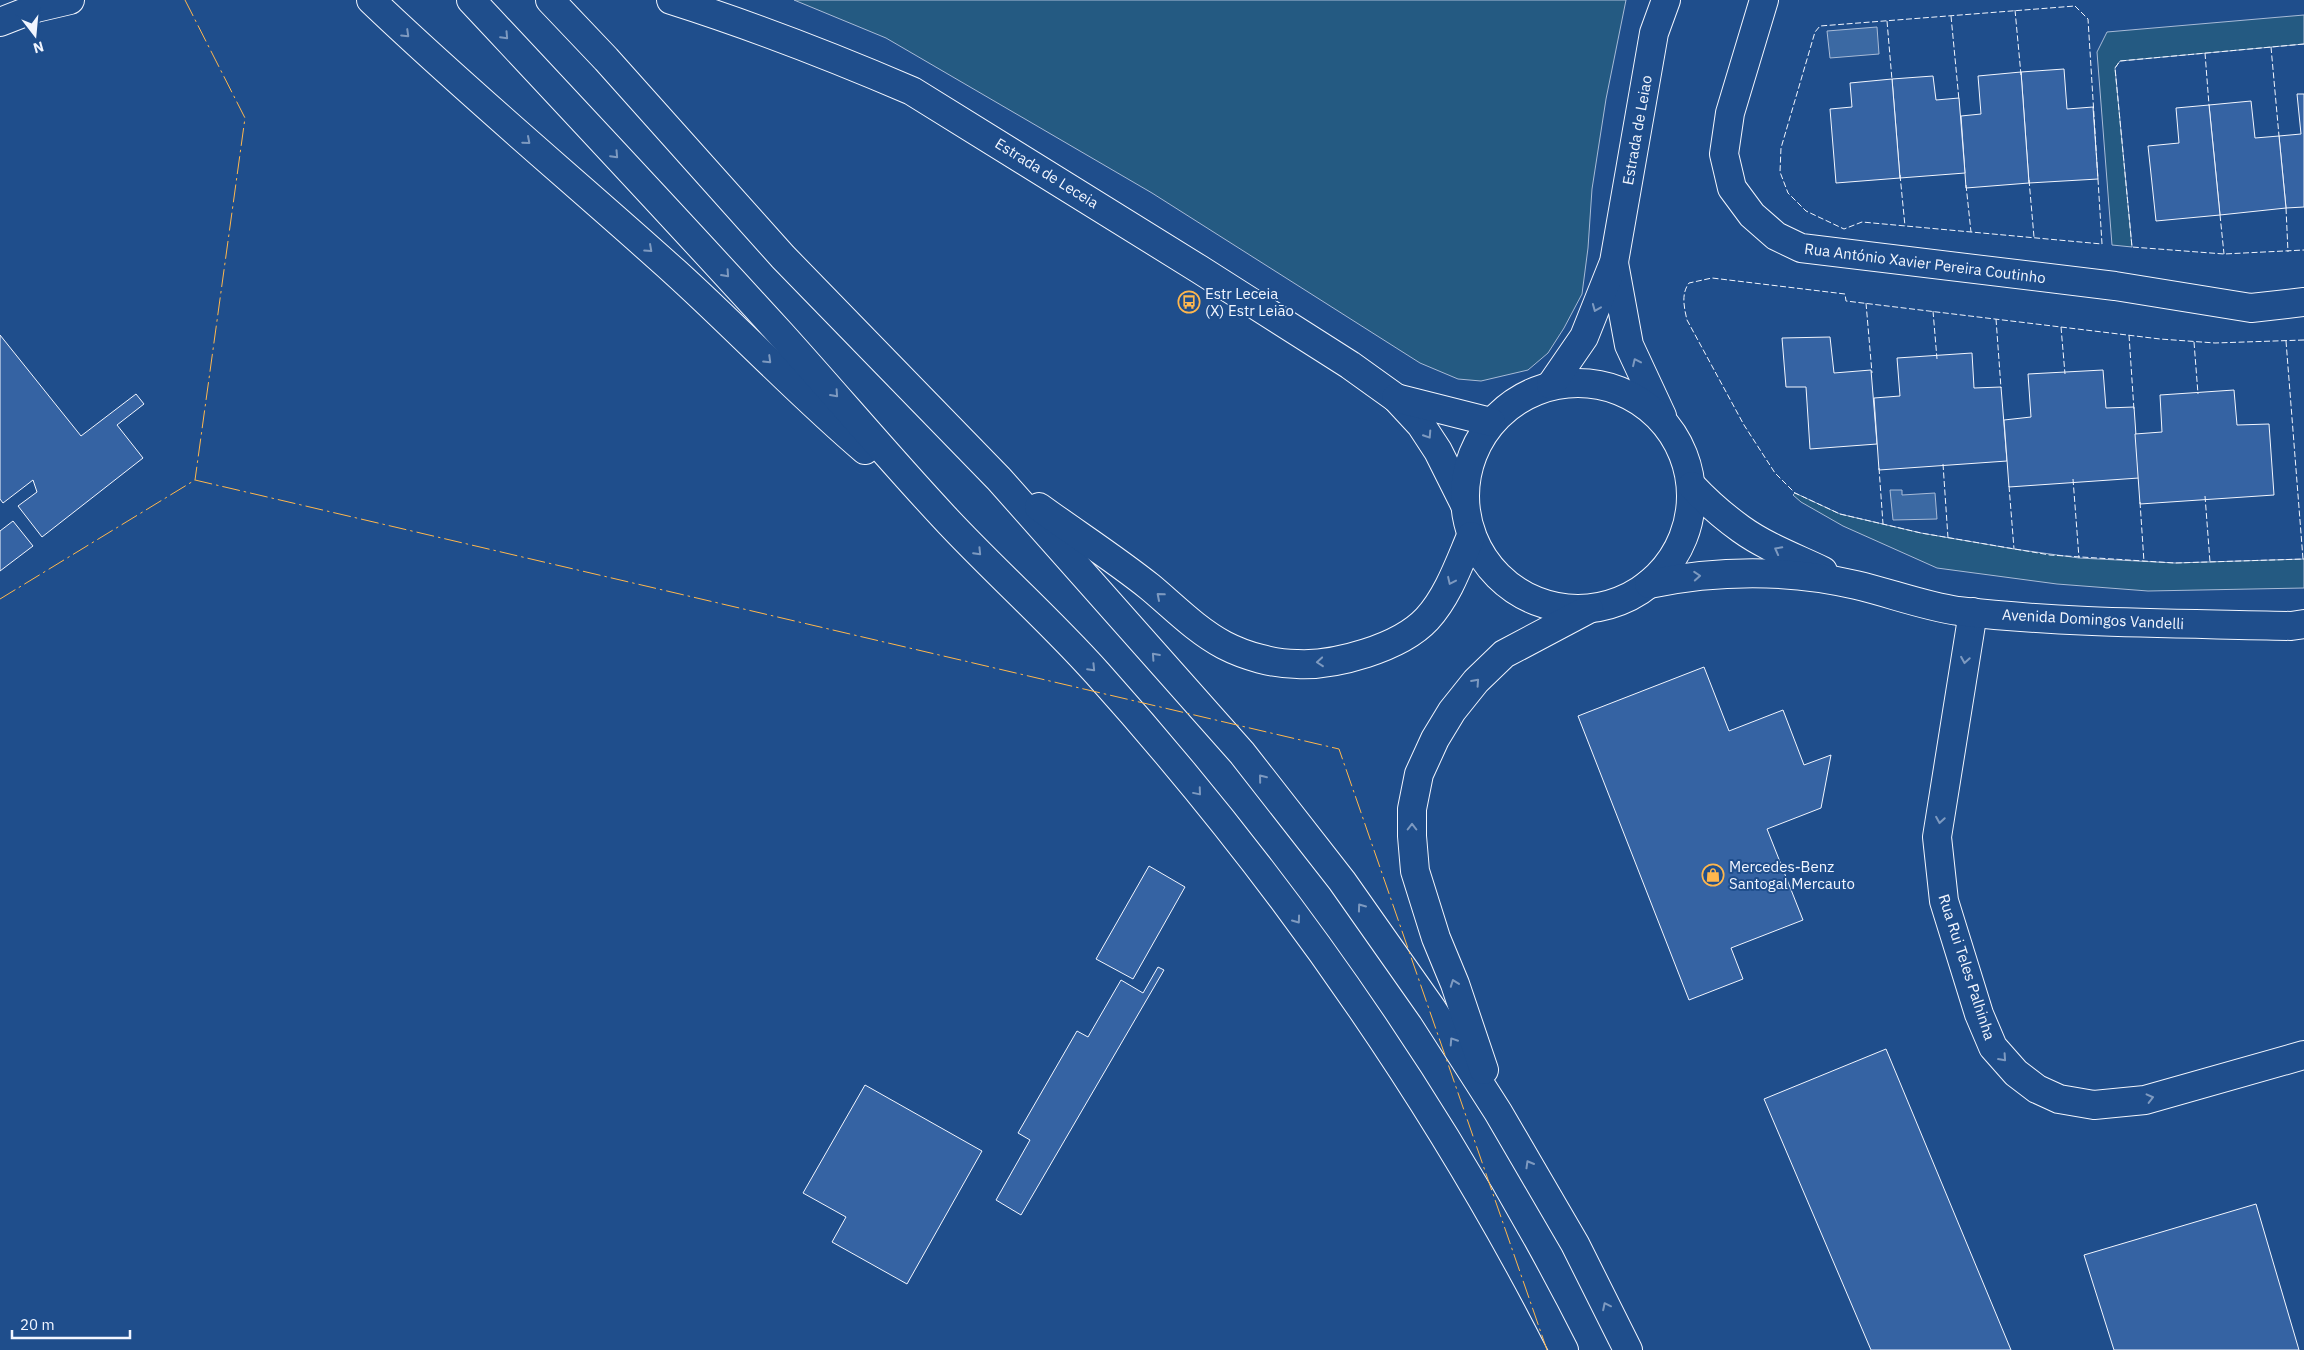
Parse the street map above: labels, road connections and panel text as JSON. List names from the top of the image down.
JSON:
{
  "streets": {
    "main road": [
      "Estrada de Leiao",
      "Estrada de Leceia",
      "Rua António Xavier Pereira Coutinho",
      "Avenida Domingos Vandelli",
      "Rua Rui Teles Palhinha"
    ]
  },
  "crossings": [
    ["Avenida Domingos Vandelli", "Rua Rui Teles Palhinha"]
  ],
  "places": {
    "bus stop": ["Estr Leceia (X) Estr Leião"],
    "shop": ["Mercedes-Benz Santogal Mercauto"]
  },
  "scale_bar": "20 m",
  "north": "bottom"
}
